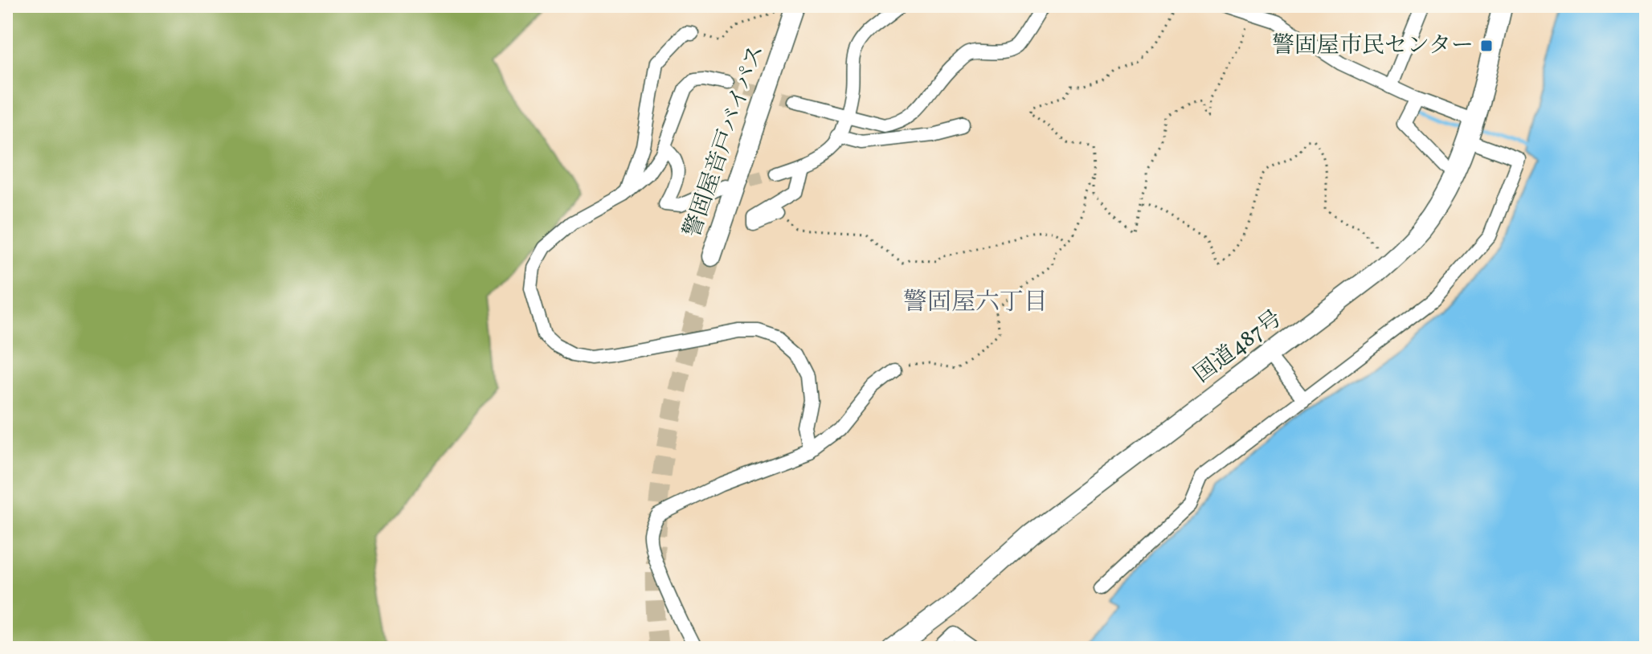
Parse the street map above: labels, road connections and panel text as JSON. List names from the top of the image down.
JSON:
{
  "streets": {
    "highway": ["警固屋音戸バイパス", "国道487号"]
  },
  "districts": ["警固屋六丁目"],
  "places": {
    "transit": ["警固屋市民センター"]
  }
}
